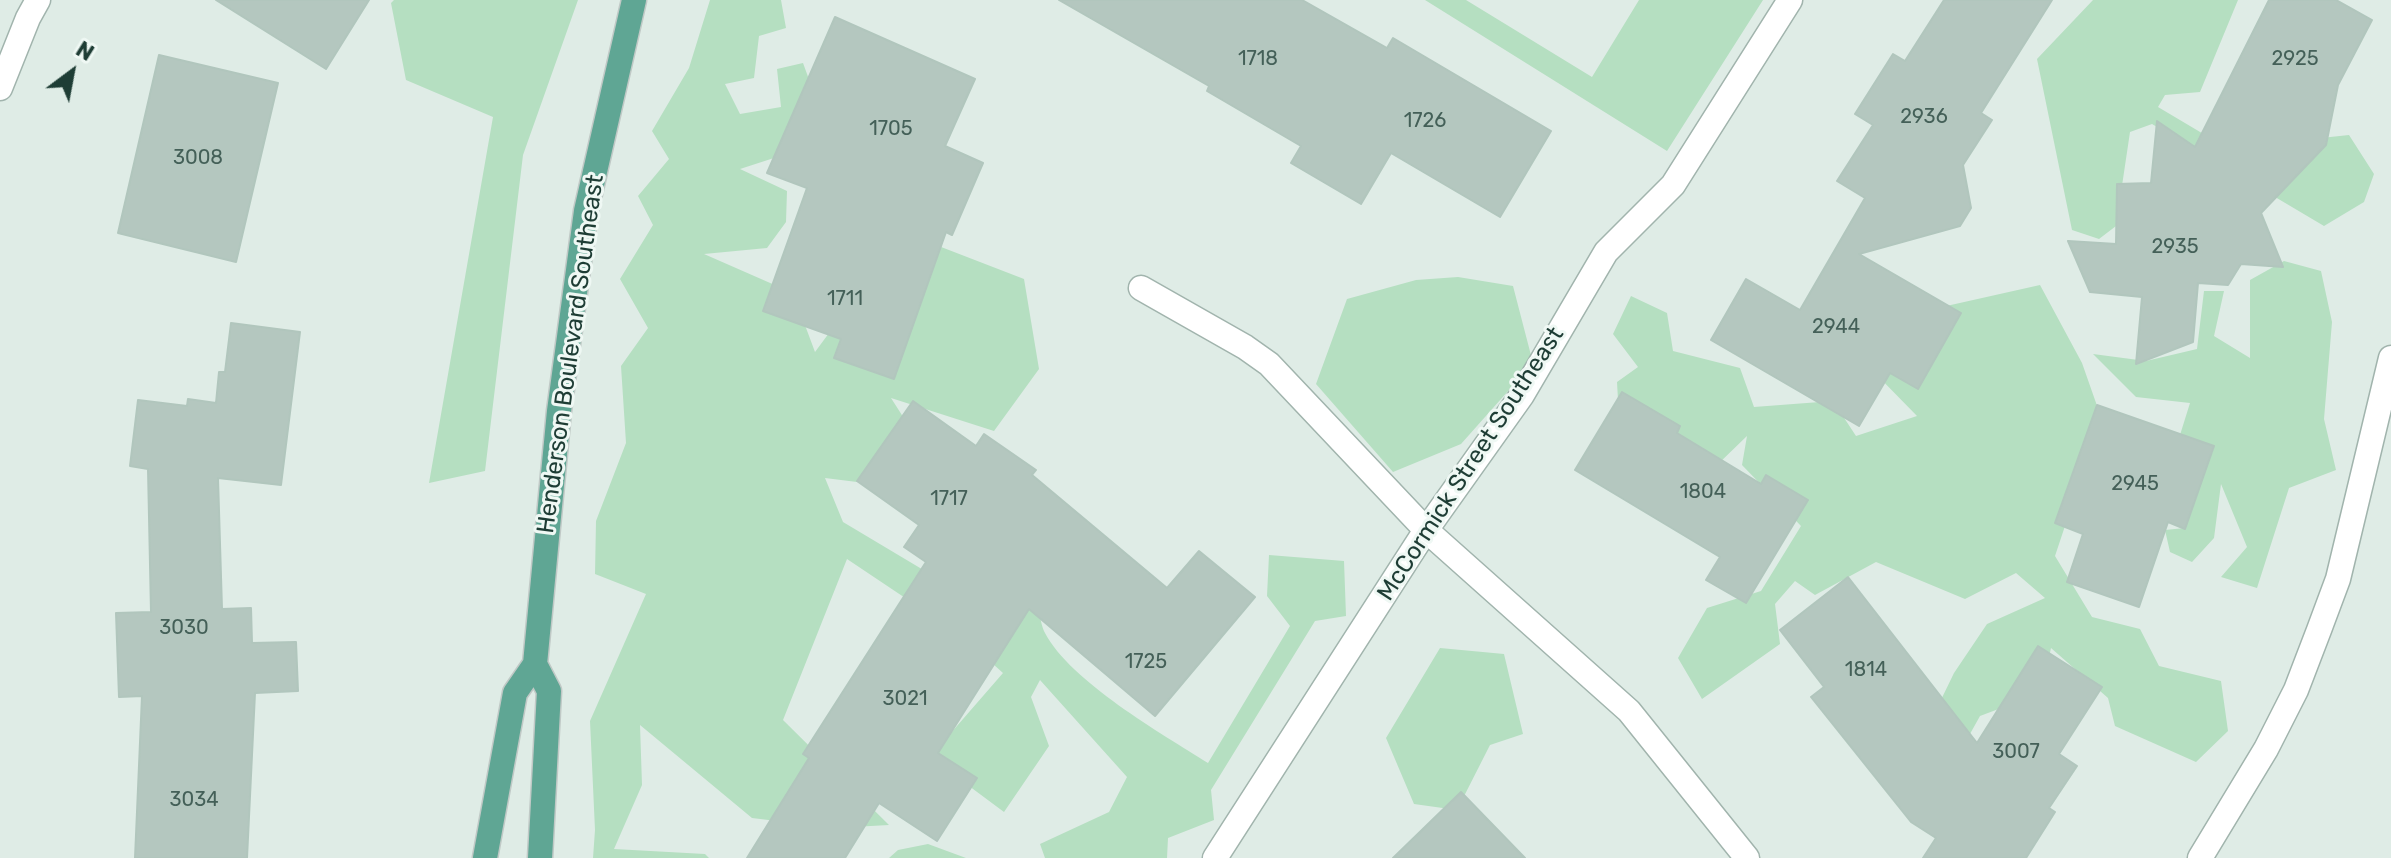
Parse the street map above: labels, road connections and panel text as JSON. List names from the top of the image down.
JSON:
{
  "streets": {
    "main road": ["Henderson Boulevard Southeast"],
    "street": ["McCormick Street Southeast"]
  },
  "house_numbers": [
    "1718",
    "2925",
    "2936",
    "1726",
    "1705",
    "3008",
    "2935",
    "1711",
    "2944",
    "2945",
    "1804",
    "1717",
    "3030",
    "1725",
    "1814",
    "3021",
    "3007",
    "3034"
  ],
  "north": "top right"
}
